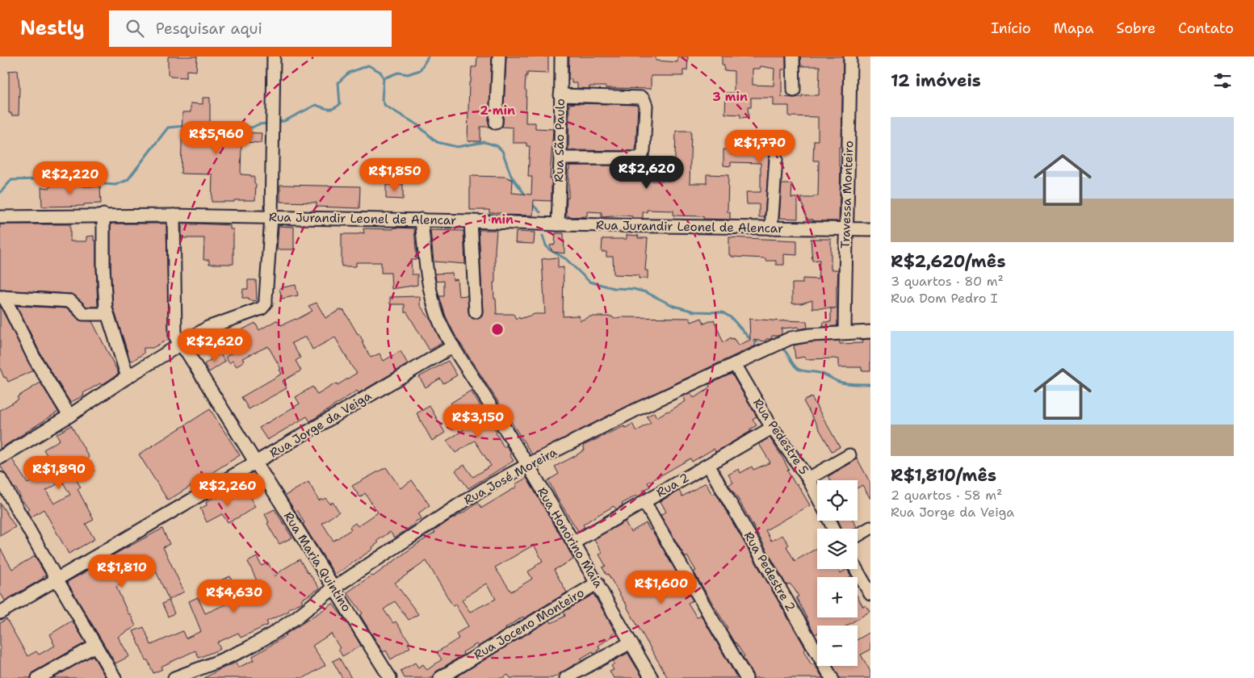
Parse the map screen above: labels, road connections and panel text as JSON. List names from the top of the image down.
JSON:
{
  "streets": {
    "street": [
      "Rua São Paulo",
      "Travessa Monteiro",
      "Rua Jurandir Leonel de Alencar",
      "Rua Jorge da Veiga",
      "Rua Pedestre 5",
      "Rua José Moreira",
      "Rua 2",
      "Rua Honorino Maia",
      "Rua Maria Quintino",
      "Rua Pedestre 2",
      "Rua Joceno Monteiro"
    ]
  },
  "crossings": [
    ["Rua São Paulo", "Rua Jurandir Leonel de Alencar"],
    ["Travessa Monteiro", "Rua Jurandir Leonel de Alencar"],
    ["Travessa Monteiro", "Rua José Moreira"],
    ["Rua Jurandir Leonel de Alencar", "Rua Honorino Maia"],
    ["Rua Jorge da Veiga", "Rua Honorino Maia"],
    ["Rua Jorge da Veiga", "Rua Maria Quintino"],
    ["Rua Pedestre 5", "Rua José Moreira"],
    ["Rua Pedestre 5", "Rua 2"],
    ["Rua José Moreira", "Rua Honorino Maia"],
    ["Rua José Moreira", "Rua Maria Quintino"],
    ["Rua 2", "Rua Honorino Maia"],
    ["Rua 2", "Rua Pedestre 2"],
    ["Rua Honorino Maia", "Rua Joceno Monteiro"]
  ],
  "page": {
    "header": "Nestly",
    "search": "Pesquisar aqui",
    "nav": [
      "Início",
      "Mapa",
      "Sobre",
      "Contato"
    ],
    "heading": "12 imóveis",
    "list": [
      {
        "name": "R$2,620/mês",
        "note": "3 quartos · 80 m² · Rua Dom Pedro I"
      },
      {
        "name": "R$1,810/mês",
        "note": "2 quartos · 58 m² · Rua Jorge da Veiga"
      }
    ],
    "price": [
      "R$5,960",
      "R$1,770",
      "R$2,620",
      "R$1,850",
      "R$2,220",
      "R$2,620",
      "R$3,150",
      "R$1,890",
      "R$2,260",
      "R$1,810",
      "R$1,600",
      "R$4,630"
    ],
    "map_buttons": ["+", "−"]
  },
  "rings": ["3 min", "2 min", "1 min"]
}
